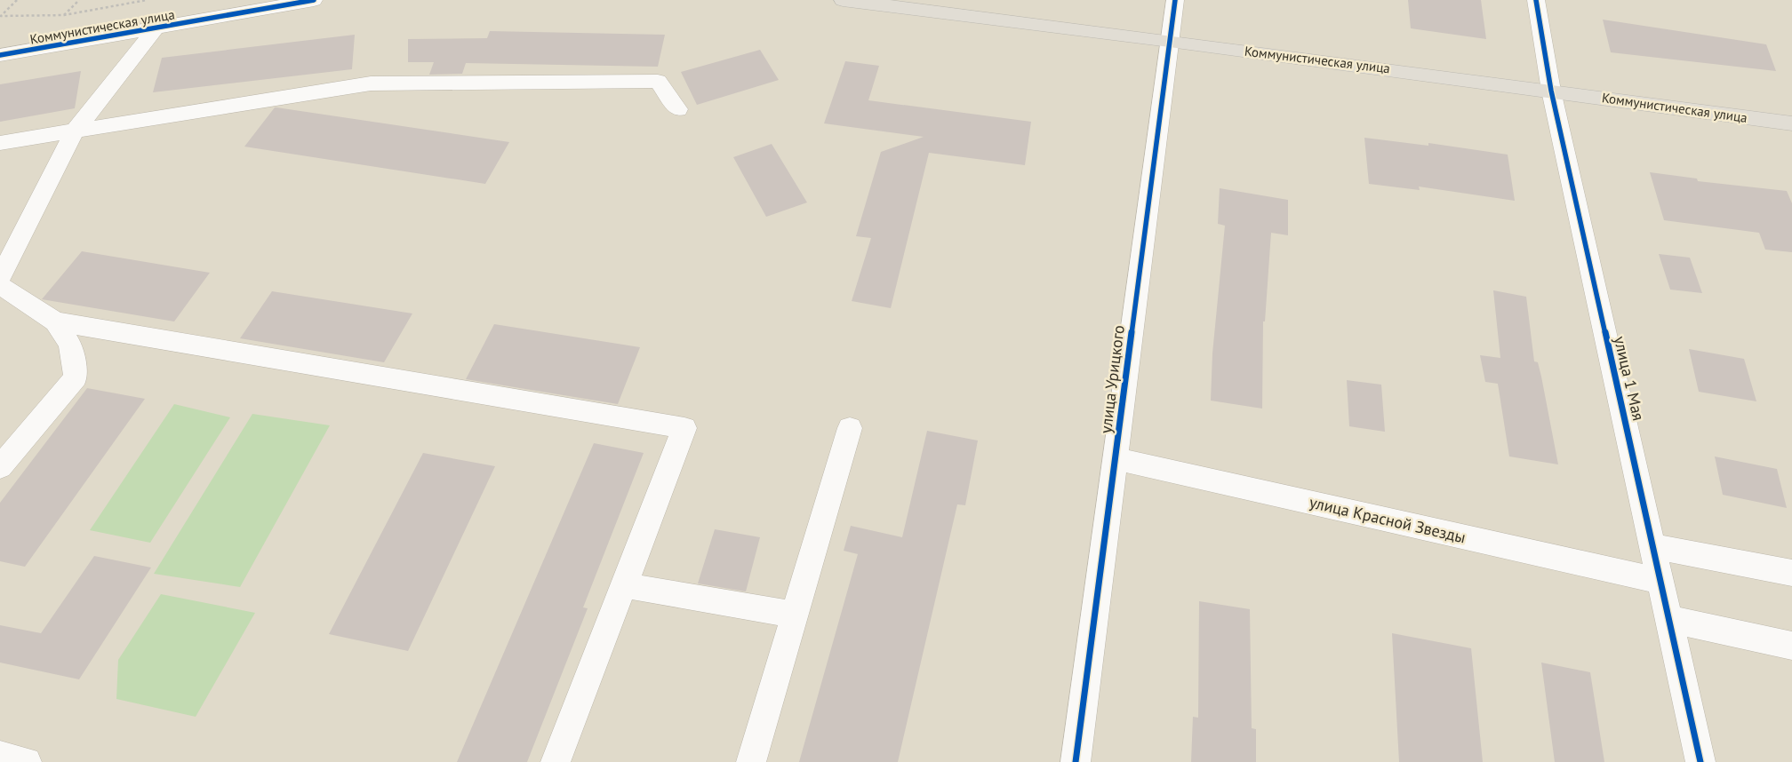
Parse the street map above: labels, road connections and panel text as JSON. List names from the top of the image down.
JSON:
{
  "streets": {
    "main road": ["Коммунистическая улица"],
    "street": ["улица 1 Мая", "улица Урицкого", "улица Красной Звезды"]
  },
  "crossings": [
    ["Коммунистическая улица", "улица 1 Мая"],
    ["Коммунистическая улица", "улица Урицкого"],
    ["улица 1 Мая", "улица Красной Звезды"],
    ["улица Урицкого", "улица Красной Звезды"]
  ]
}
